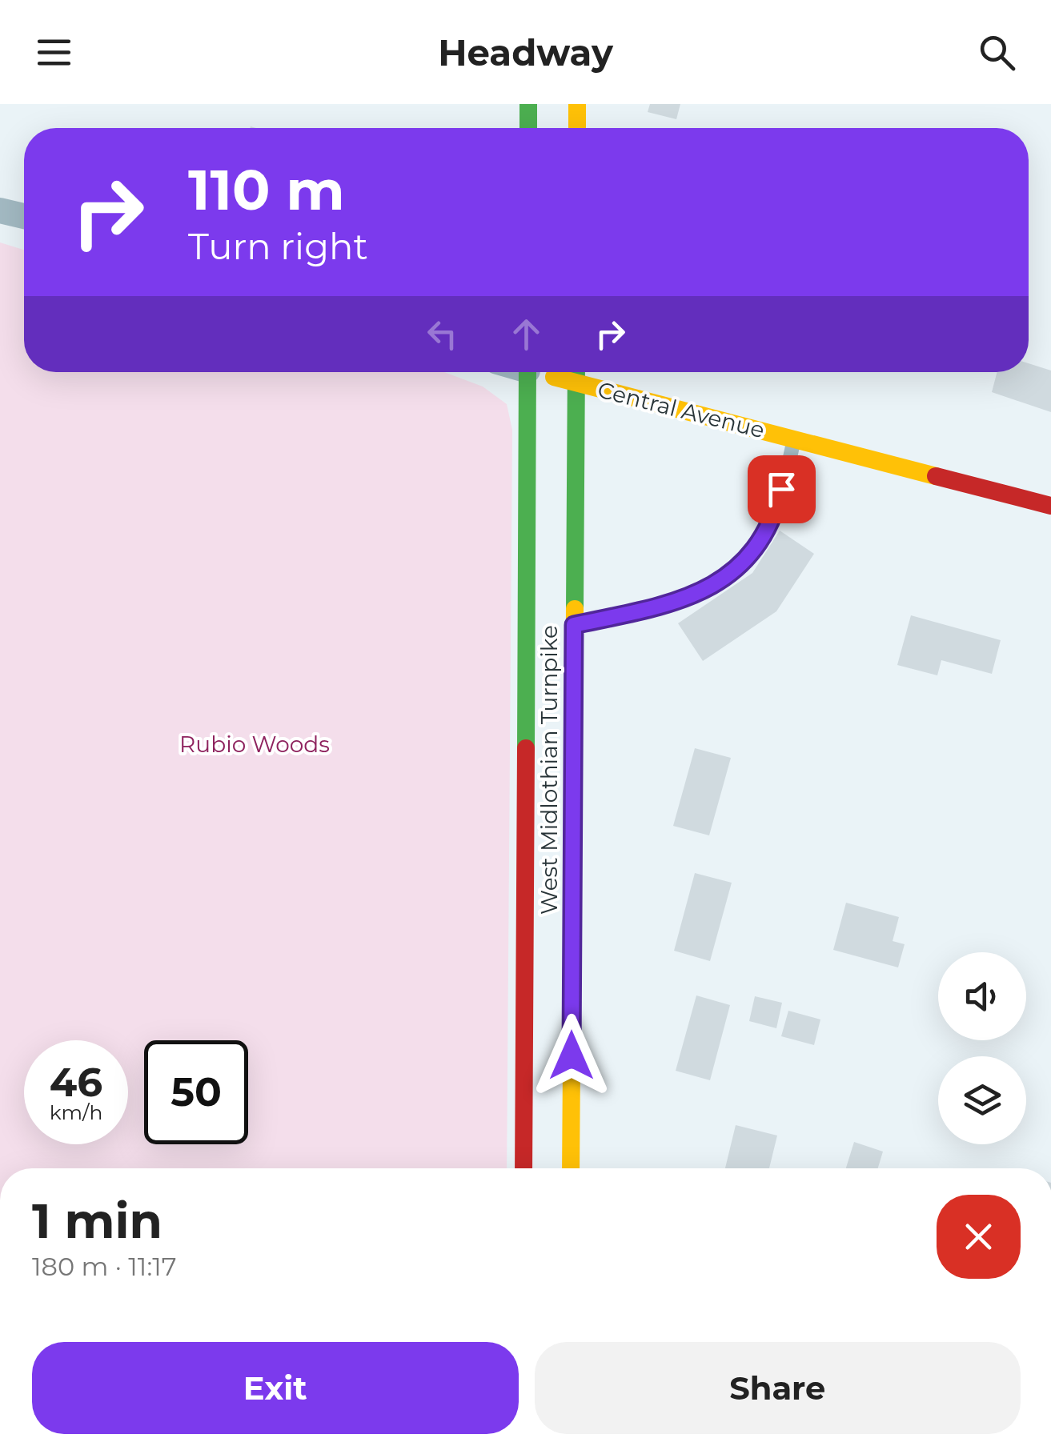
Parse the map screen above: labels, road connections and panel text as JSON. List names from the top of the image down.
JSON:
{
  "streets": {
    "main road": ["Central Avenue", "West Midlothian Turnpike"]
  },
  "crossings": [
    ["Central Avenue", "West Midlothian Turnpike"]
  ],
  "parks": ["Rubio Woods"],
  "page": {
    "header": "Headway",
    "turn": ["110 m", "Turn right"],
    "speed": "46 km/h",
    "limit": "50",
    "heading": ["1 min", "180 m · 11:17"],
    "buttons": ["Exit", "Share"]
  }
}
